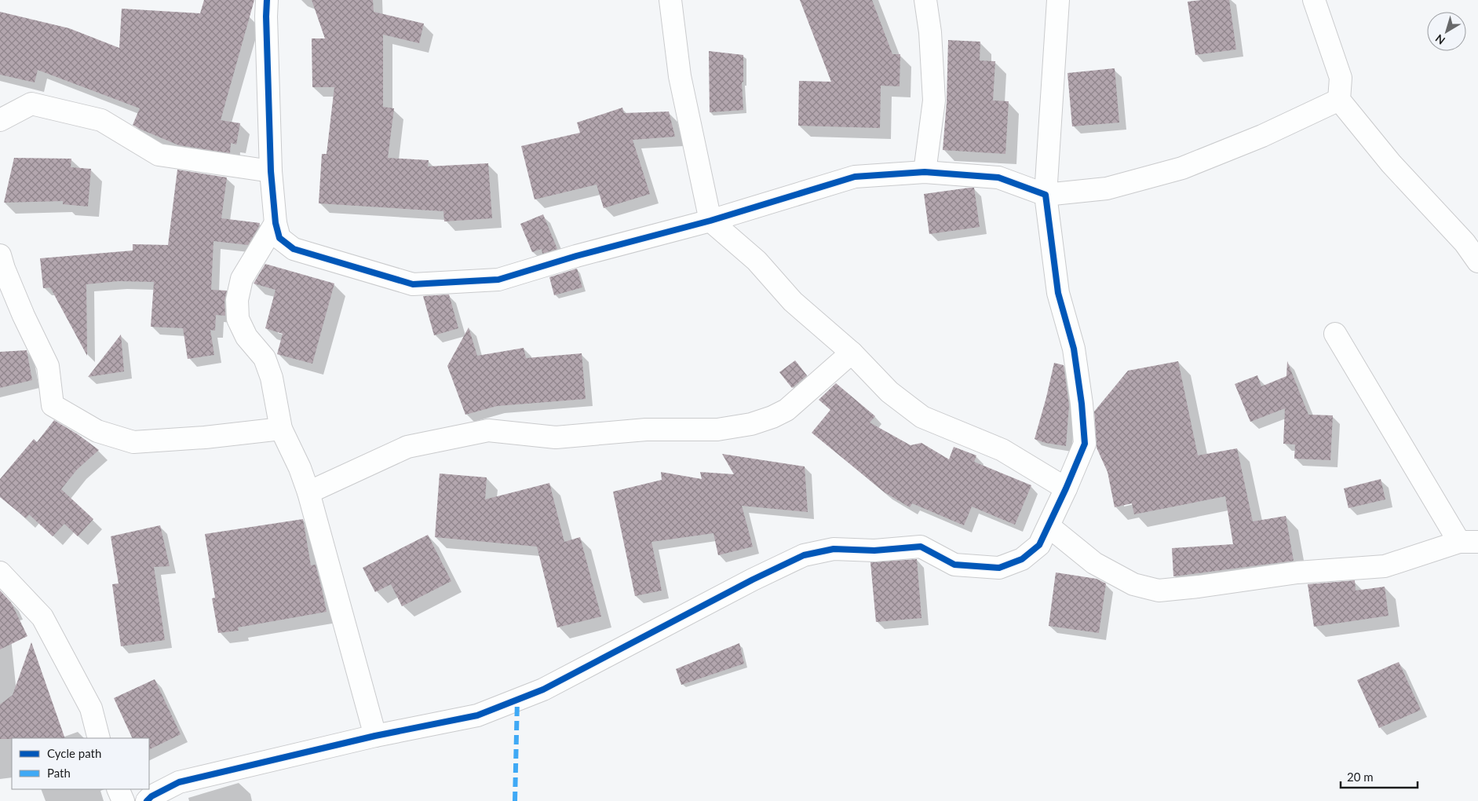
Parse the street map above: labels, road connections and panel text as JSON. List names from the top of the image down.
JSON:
{
  "legend": ["Cycle path", "Path"],
  "scale_bar": "20 m",
  "north": "bottom left"
}
